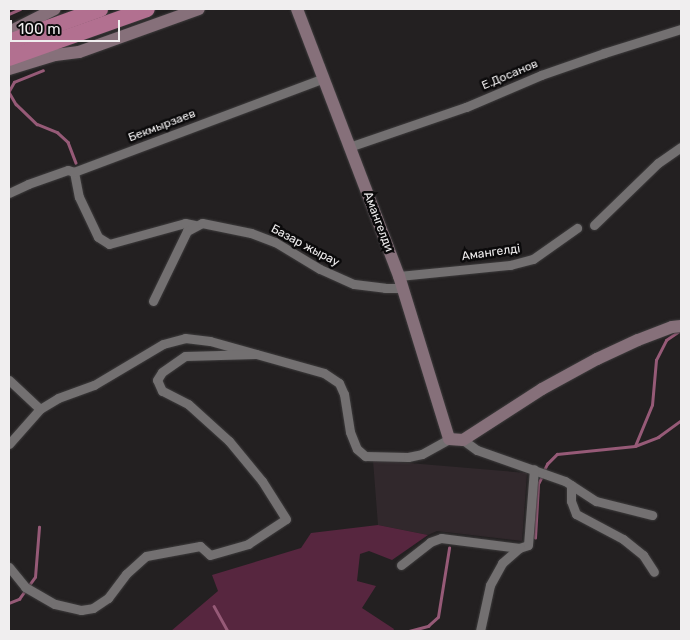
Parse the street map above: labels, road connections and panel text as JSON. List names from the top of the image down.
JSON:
{
  "streets": {
    "main road": ["Амангелди"],
    "street": [
      "Е.Досанов",
      "Бекмырзаев",
      "Базар жырау",
      "Амангелді"
    ]
  },
  "crossings": [
    ["Е.Досанов", "Амангелди"],
    ["Бекмырзаев", "Амангелди"],
    ["Бекмырзаев", "Базар жырау"],
    ["Амангелди", "Базар жырау"],
    ["Амангелди", "Амангелді"],
    ["Базар жырау", "Амангелді"]
  ],
  "scale_bar": "100 m"
}
